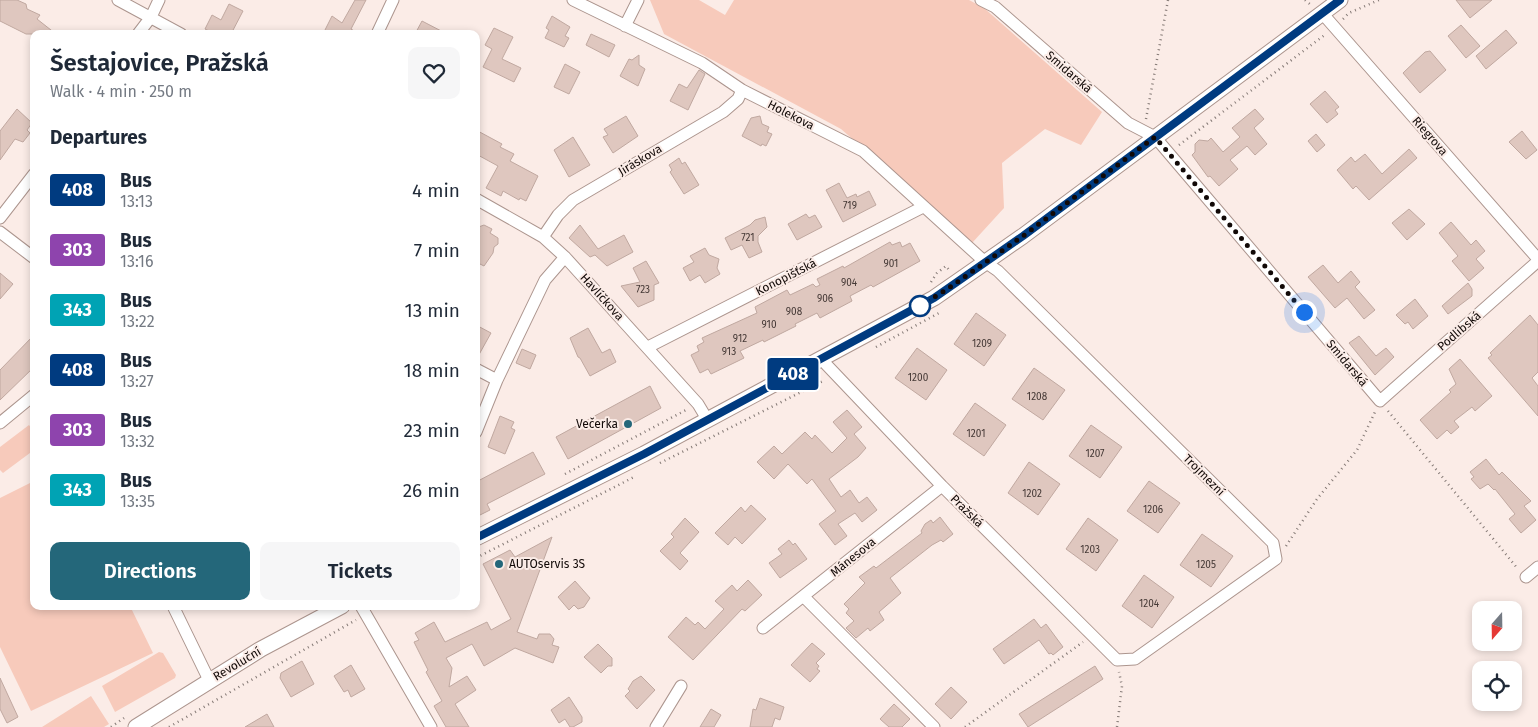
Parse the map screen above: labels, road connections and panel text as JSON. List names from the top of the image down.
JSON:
{
  "streets": {
    "street": [
      "Smidarská",
      "Holekova",
      "Riegrova",
      "Jiráskova",
      "Konopišťská",
      "Havlíčkova",
      "Podlibská",
      "Trojmezní",
      "Pražská",
      "Mánesova",
      "Revoluční"
    ]
  },
  "crossings": [
    ["Smidarská", "Podlibská"],
    ["Holekova", "Jiráskova"],
    ["Holekova", "Konopišťská"],
    ["Holekova", "Trojmezní"],
    ["Riegrova", "Podlibská"],
    ["Jiráskova", "Havlíčkova"],
    ["Konopišťská", "Havlíčkova"],
    ["Pražská", "Mánesova"]
  ],
  "places": ["Večerka", "AUTOservis 3S"],
  "lines": ["bus line 408"],
  "house_numbers": [
    "719",
    "721",
    "901",
    "904",
    "723",
    "906",
    "908",
    "910",
    "912",
    "1209",
    "913",
    "1200",
    "1208",
    "1201",
    "1207",
    "1202",
    "1206",
    "1203",
    "1205",
    "1204"
  ],
  "north": "bottom",
  "page": {
    "on_map": "408",
    "heading": [
      ["Šestajovice, Pražská", "Walk · 4 min · 250 m"],
      "Departures"
    ],
    "list": [
      {
        "mark": "408",
        "name": "Bus",
        "note": "13:13",
        "value": "4 min"
      },
      {
        "mark": "303",
        "name": "Bus",
        "note": "13:16",
        "value": "7 min"
      },
      {
        "mark": "343",
        "name": "Bus",
        "note": "13:22",
        "value": "13 min"
      },
      {
        "mark": "408",
        "name": "Bus",
        "note": "13:27",
        "value": "18 min"
      },
      {
        "mark": "303",
        "name": "Bus",
        "note": "13:32",
        "value": "23 min"
      },
      {
        "mark": "343",
        "name": "Bus",
        "note": "13:35",
        "value": "26 min"
      }
    ],
    "buttons": ["Directions", "Tickets"]
  }
}
